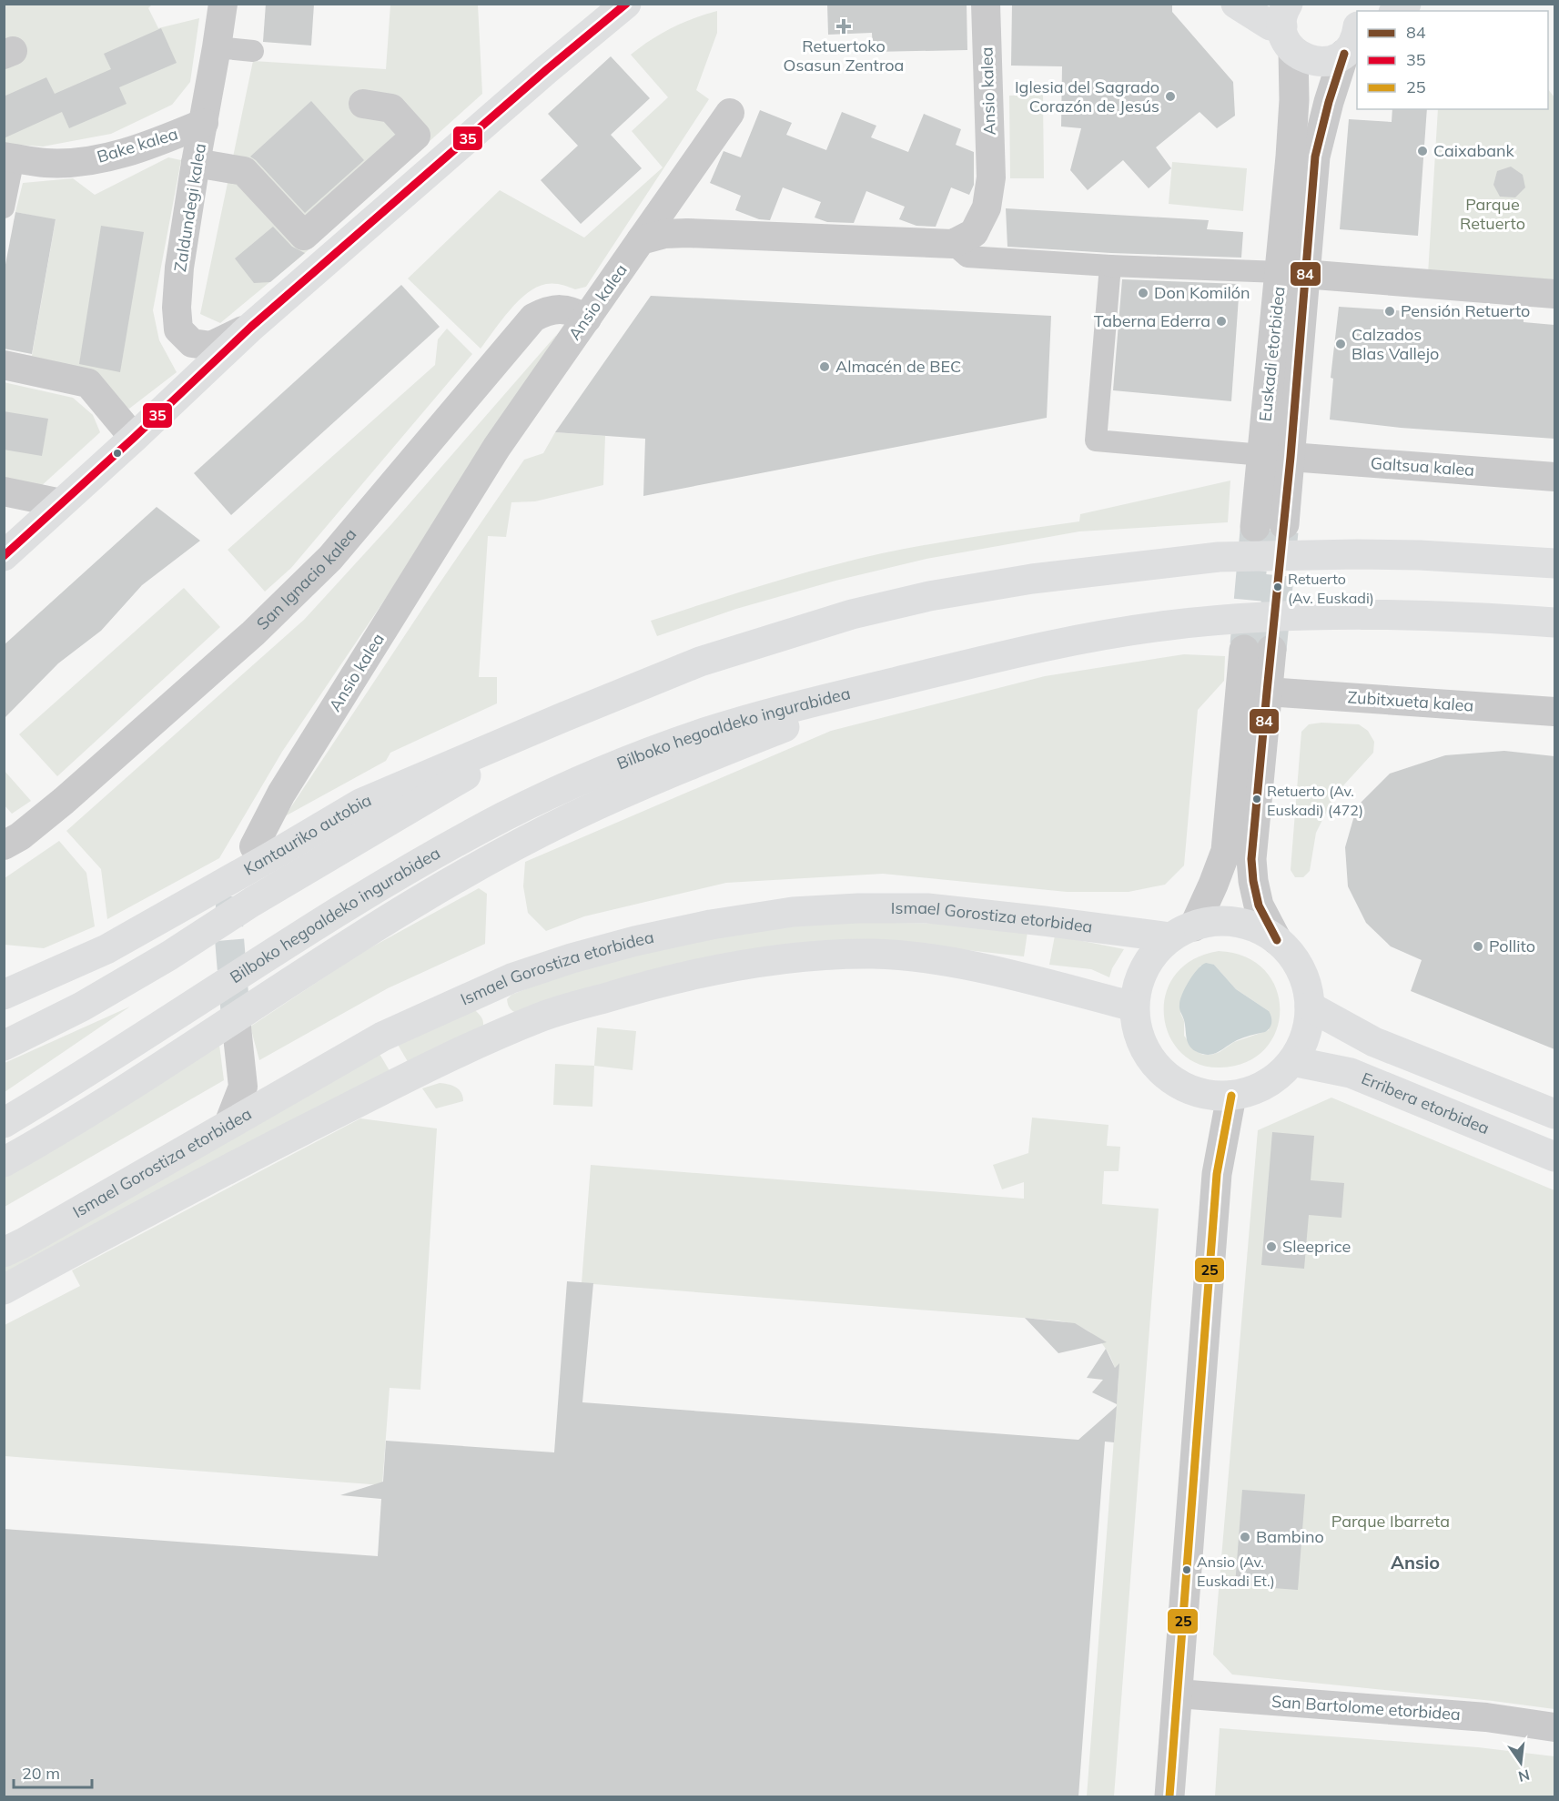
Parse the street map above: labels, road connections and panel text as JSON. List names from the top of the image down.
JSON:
{
  "streets": {
    "main road": [
      "Bilboko hegoaldeko ingurabidea",
      "Kantauriko autobia",
      "Ismael Gorostiza etorbidea",
      "Erribera etorbidea"
    ],
    "street": [
      "Ansio kalea",
      "Bake kalea",
      "Zaldundegi kalea",
      "Euskadi etorbidea",
      "Galtsua kalea",
      "San Ignacio kalea",
      "Zubitxueta kalea",
      "San Bartolome etorbidea"
    ]
  },
  "crossings": [
    ["Ansio kalea", "San Ignacio kalea"],
    ["Bake kalea", "Zaldundegi kalea"],
    ["Euskadi etorbidea", "Galtsua kalea"],
    ["Ismael Gorostiza etorbidea", "Erribera etorbidea"]
  ],
  "districts": ["Ansio"],
  "parks": ["Parque Retuerto", "Parque Ibarreta"],
  "places": {
    "health": ["Retuertoko Osasun Zentroa"],
    "other": [
      "Iglesia del Sagrado Corazón de Jesús",
      "Caixabank",
      "Don Komilón",
      "Pensión Retuerto",
      "Taberna Ederra",
      "Calzados Blas Vallejo",
      "Almacén de BEC",
      "Retuerto (Av. Euskadi)",
      "Retuerto (Av. Euskadi) (472)",
      "Pollito",
      "Sleeprice",
      "Bambino",
      "Ansio (Av. Euskadi Et.)"
    ]
  },
  "lines": ["transit line 35", "transit line 84", "transit line 25"],
  "legend": ["84", "35", "25"],
  "scale_bar": "20 m",
  "north": "bottom"
}
